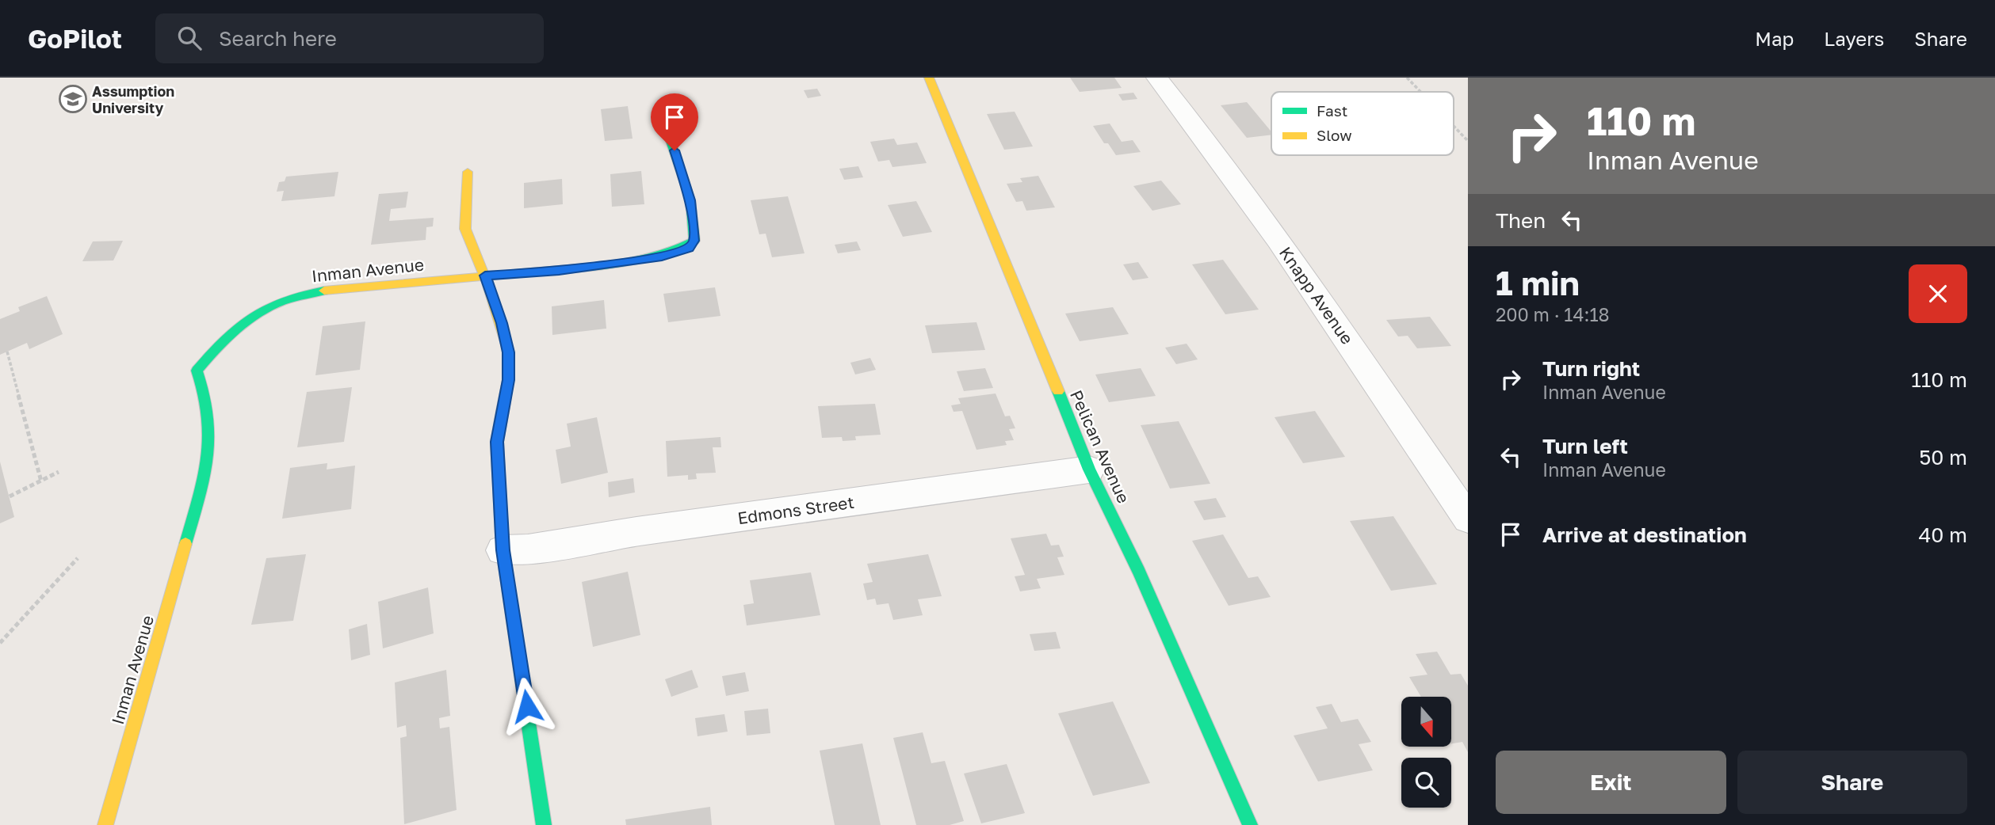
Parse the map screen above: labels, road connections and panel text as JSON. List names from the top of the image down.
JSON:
{
  "streets": {
    "street": [
      "Inman Avenue",
      "Knapp Avenue",
      "Pelican Avenue",
      "Edmons Street"
    ]
  },
  "crossings": [
    ["Pelican Avenue", "Edmons Street"]
  ],
  "places": {
    "school or university": ["Assumption University"]
  },
  "legend": ["Fast", "Slow"],
  "north": "bottom",
  "page": {
    "header": "GoPilot",
    "search": "Search here",
    "nav": ["Map", "Layers", "Share"],
    "turn": ["110 m", "Inman Avenue"],
    "then": "Then",
    "heading": ["1 min", "200 m · 14:18"],
    "list": [
      {
        "name": "Turn right",
        "note": "Inman Avenue",
        "value": "110 m"
      },
      {
        "name": "Turn left",
        "note": "Inman Avenue",
        "value": "50 m"
      },
      {
        "name": "Arrive at destination",
        "value": "40 m"
      }
    ],
    "buttons": ["Exit", "Share"]
  }
}
